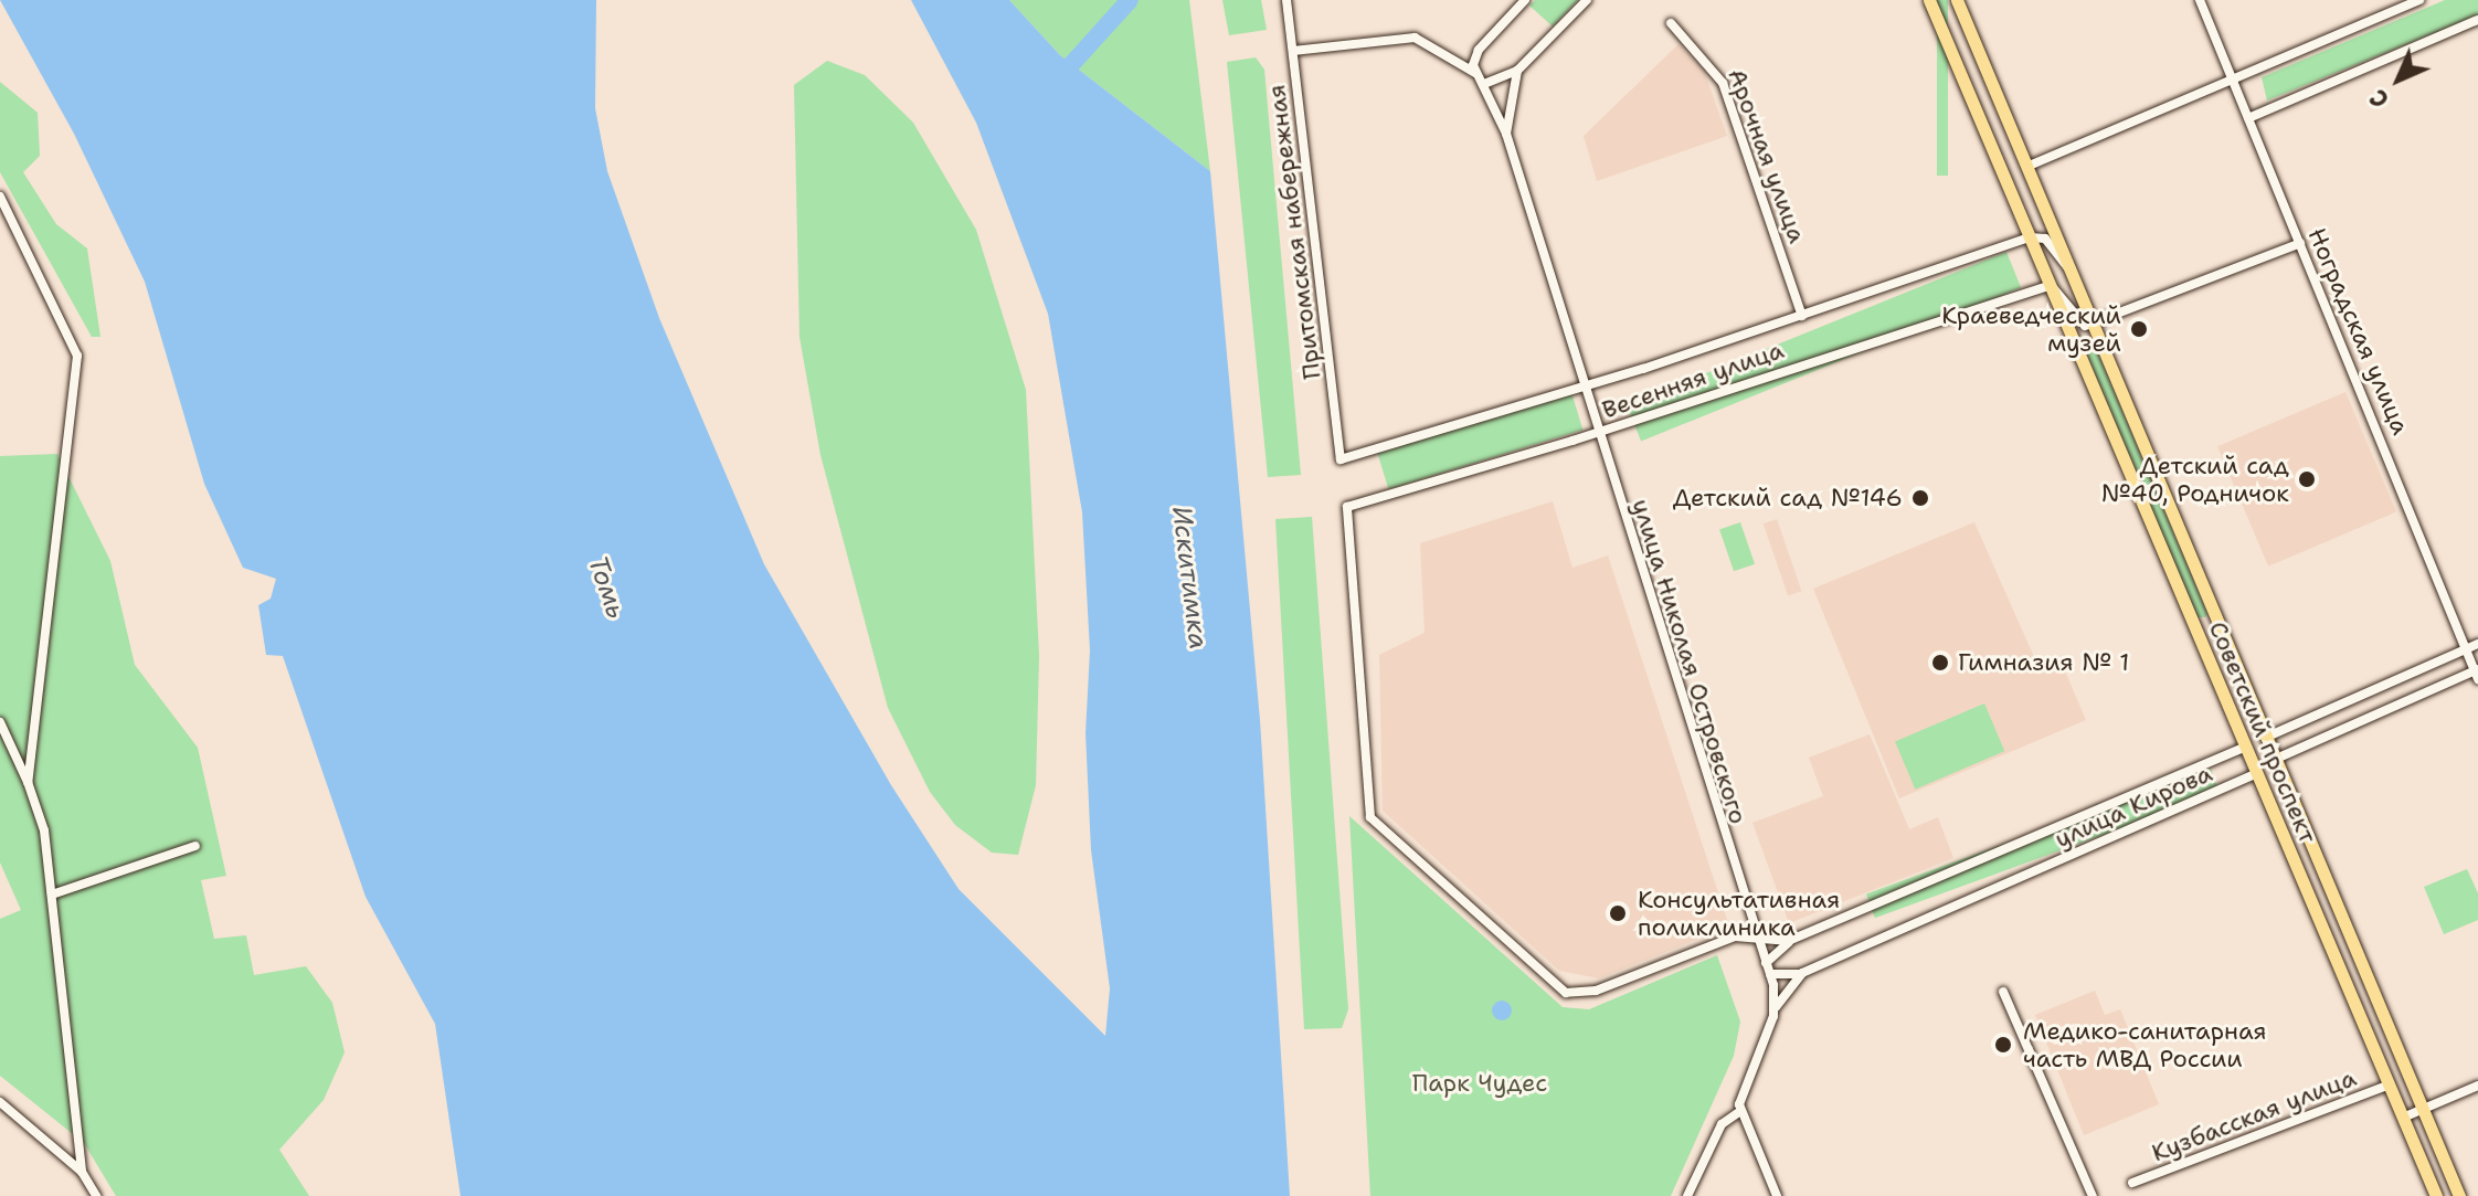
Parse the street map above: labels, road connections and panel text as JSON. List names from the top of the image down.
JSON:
{
  "streets": {
    "main road": ["Советский проспект", "улица Кирова"],
    "street": [
      "Арочная улица",
      "Притомская набережная",
      "Ноградская улица",
      "Весенняя улица",
      "улица Николая Островского",
      "Кузбасская улица"
    ]
  },
  "crossings": [
    ["Арочная улица", "Весенняя улица"],
    ["Притомская набережная", "Весенняя улица"],
    ["Ноградская улица", "улица Кирова"],
    ["Весенняя улица", "улица Николая Островского"],
    ["Весенняя улица", "Советский проспект"],
    ["улица Николая Островского", "улица Кирова"],
    ["Советский проспект", "улица Кирова"],
    ["Советский проспект", "Кузбасская улица"]
  ],
  "water": ["Искитимка", "Томь"],
  "parks": ["Парк Чудес"],
  "places": [
    "Краеведческий музей",
    "Детский сад №40, Родничок",
    "Детский сад №146",
    "Гимназия № 1",
    "Консультативная поликлиника",
    "Медико-санитарная часть МВД России"
  ],
  "north": "bottom left"
}
